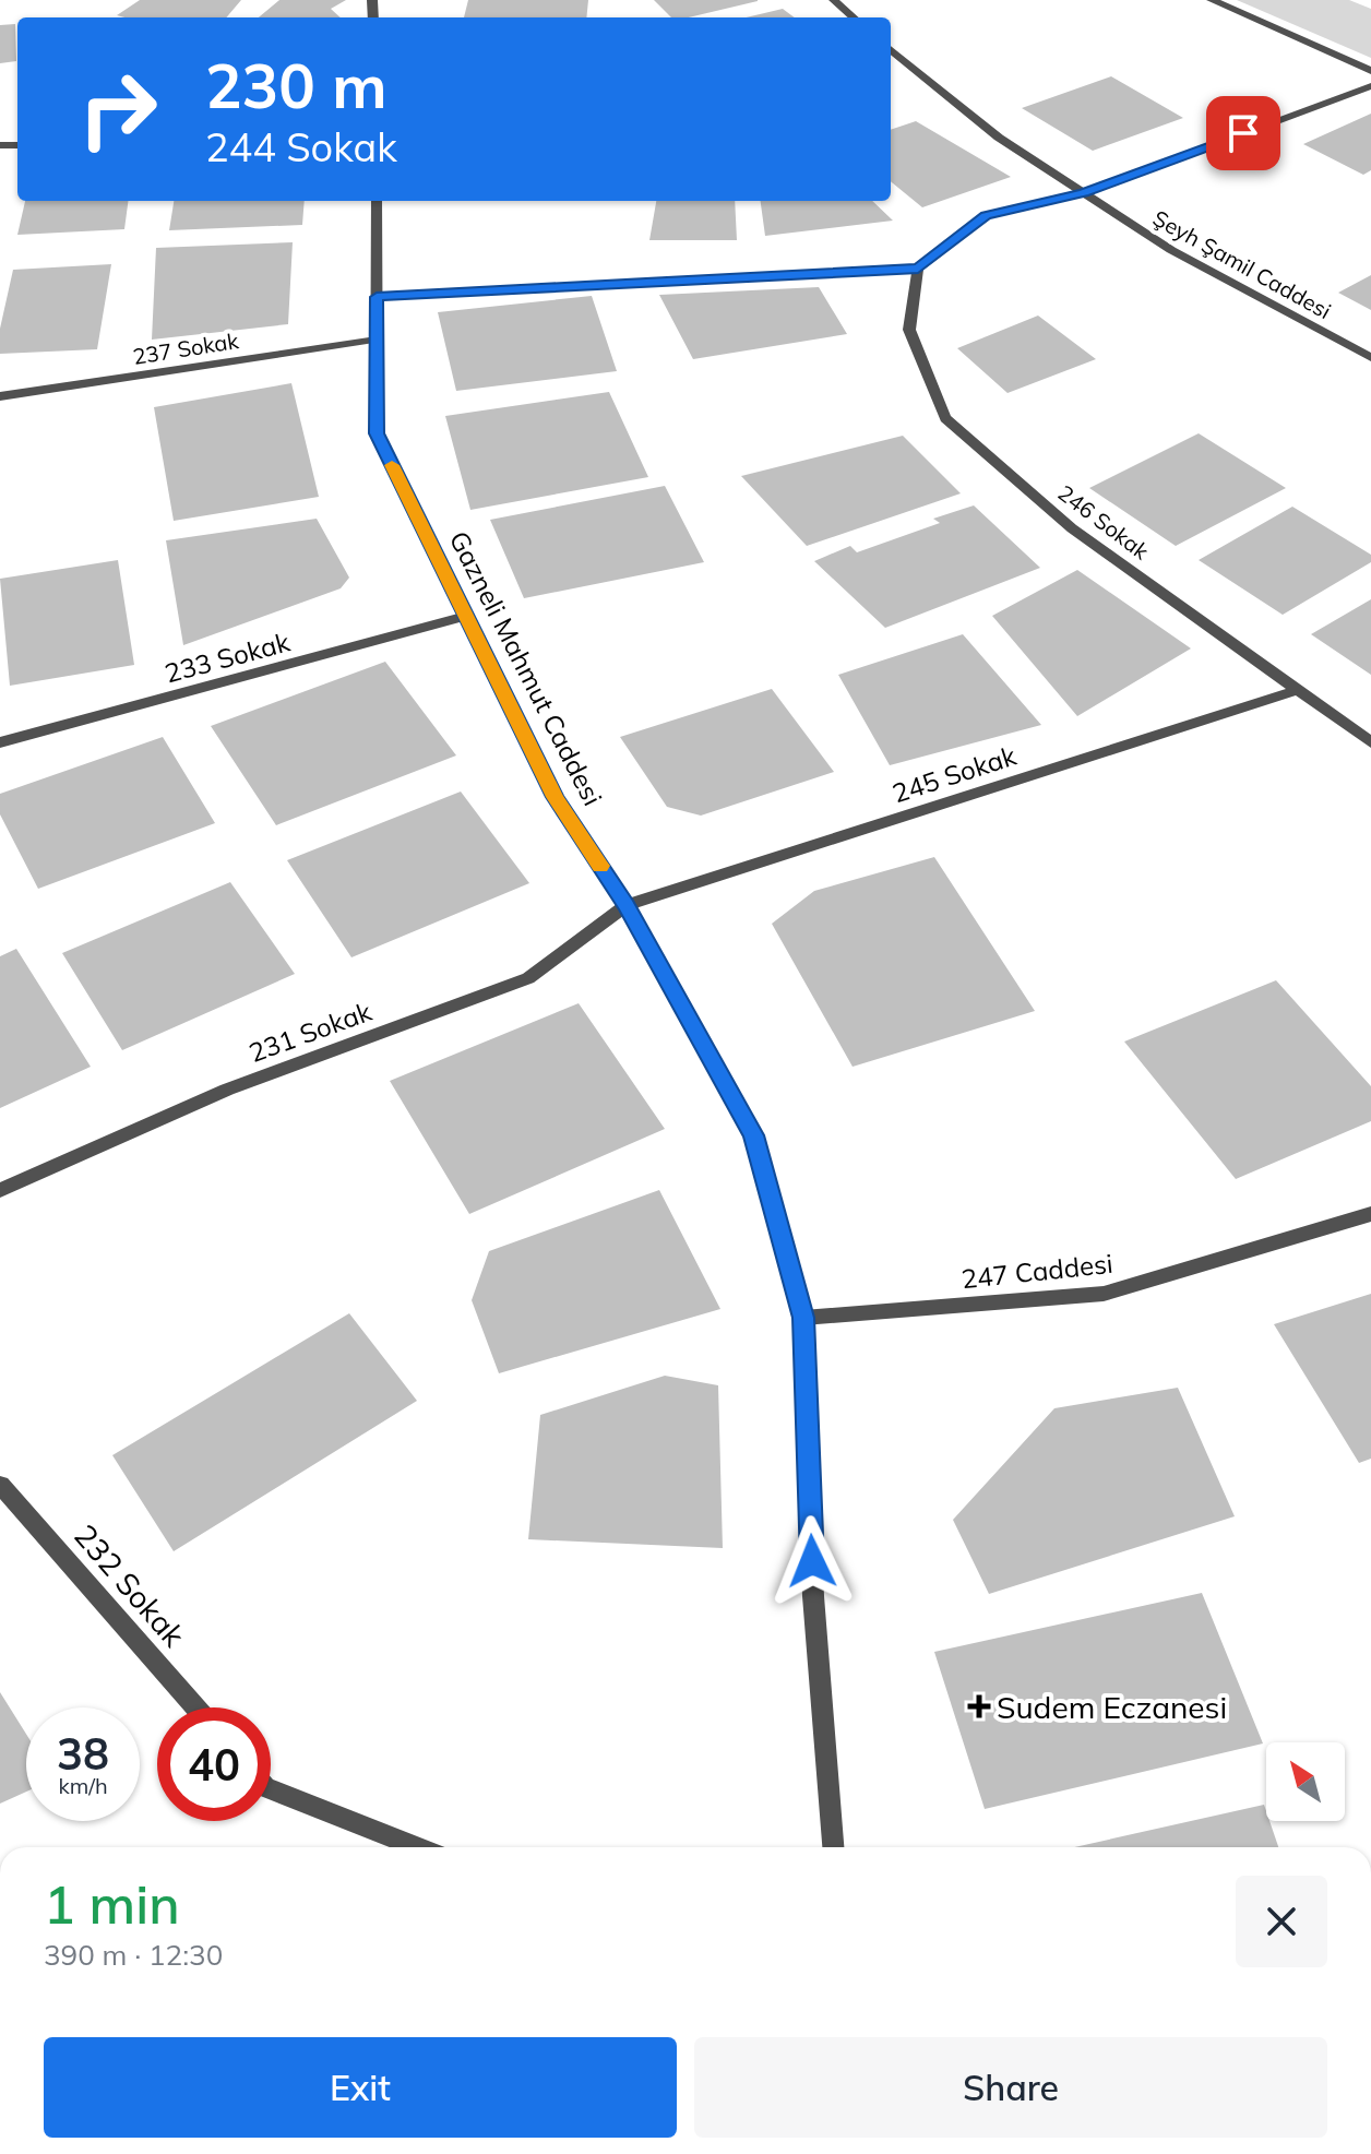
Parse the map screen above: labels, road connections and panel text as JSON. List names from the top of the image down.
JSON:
{
  "streets": {
    "street": [
      "Şeyh Şamil Caddesi",
      "237 Sokak",
      "246 Sokak",
      "233 Sokak",
      "Gazneli Mahmut Caddesi",
      "245 Sokak",
      "231 Sokak",
      "247 Caddesi",
      "232 Sokak"
    ]
  },
  "crossings": [
    ["237 Sokak", "Gazneli Mahmut Caddesi"],
    ["246 Sokak", "245 Sokak"],
    ["233 Sokak", "Gazneli Mahmut Caddesi"],
    ["Gazneli Mahmut Caddesi", "245 Sokak"],
    ["Gazneli Mahmut Caddesi", "231 Sokak"],
    ["Gazneli Mahmut Caddesi", "247 Caddesi"],
    ["245 Sokak", "231 Sokak"]
  ],
  "places": {
    "health": ["Sudem Eczanesi"]
  },
  "north": "top left",
  "page": {
    "turn": ["230 m", "244 Sokak"],
    "speed": "38 km/h",
    "limit": "40",
    "heading": ["1 min", "390 m · 12:30"],
    "buttons": ["Exit", "Share"]
  }
}
